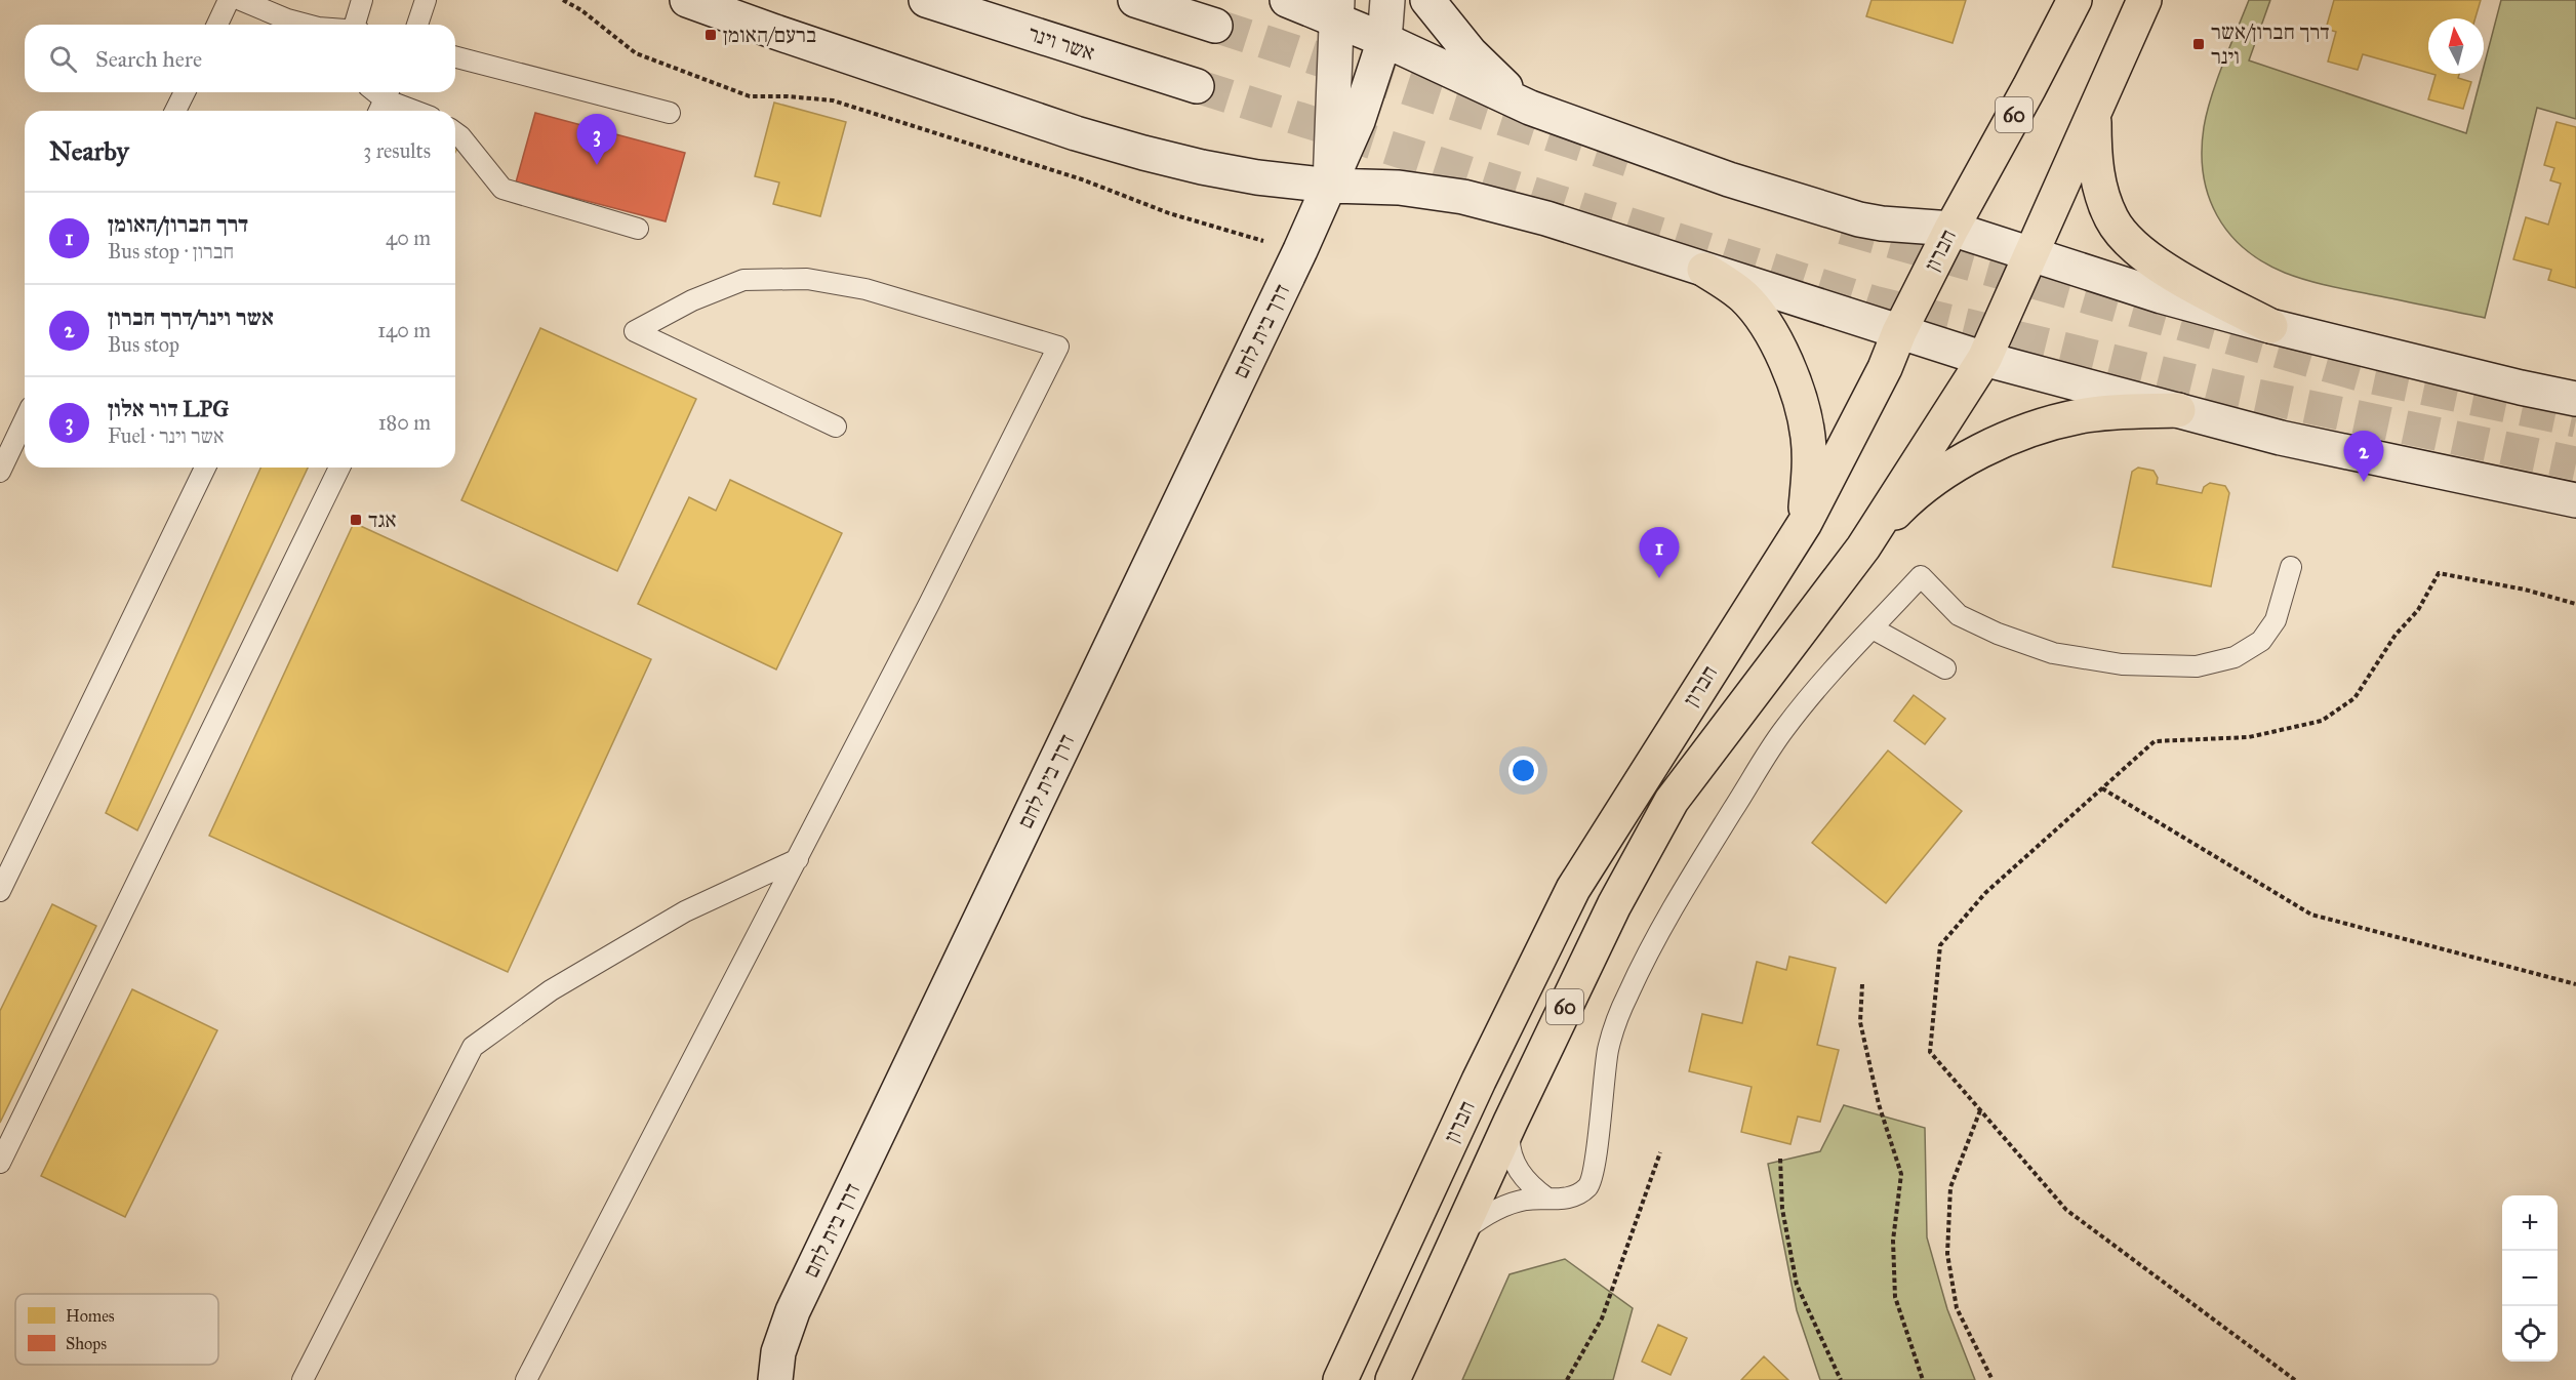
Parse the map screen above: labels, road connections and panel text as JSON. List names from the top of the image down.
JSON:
{
  "streets": {
    "highway": ["60", "חברון"],
    "main road": ["אשר וינר", "דרך בית לחם"]
  },
  "crossings": [
    ["60", "חברון"]
  ],
  "places": {
    "transit": ["ברעם/האומן", "דרך חברון/אשר וינר", "אגד"]
  },
  "legend": ["Homes", "Shops"],
  "north": "top",
  "page": {
    "search": "Search here",
    "heading": ["Nearby", "3 results"],
    "pins": ["3", "2", "1"],
    "list": [
      {
        "mark": "1",
        "name": "דרך חברון/האומן",
        "note": "Bus stop · חברון",
        "value": "40 m"
      },
      {
        "mark": "2",
        "name": "אשר וינר/דרך חברון",
        "note": "Bus stop",
        "value": "140 m"
      },
      {
        "mark": "3",
        "name": "דור אלון LPG",
        "note": "Fuel · אשר וינר",
        "value": "180 m"
      }
    ],
    "map_buttons": ["+", "−"]
  }
}
